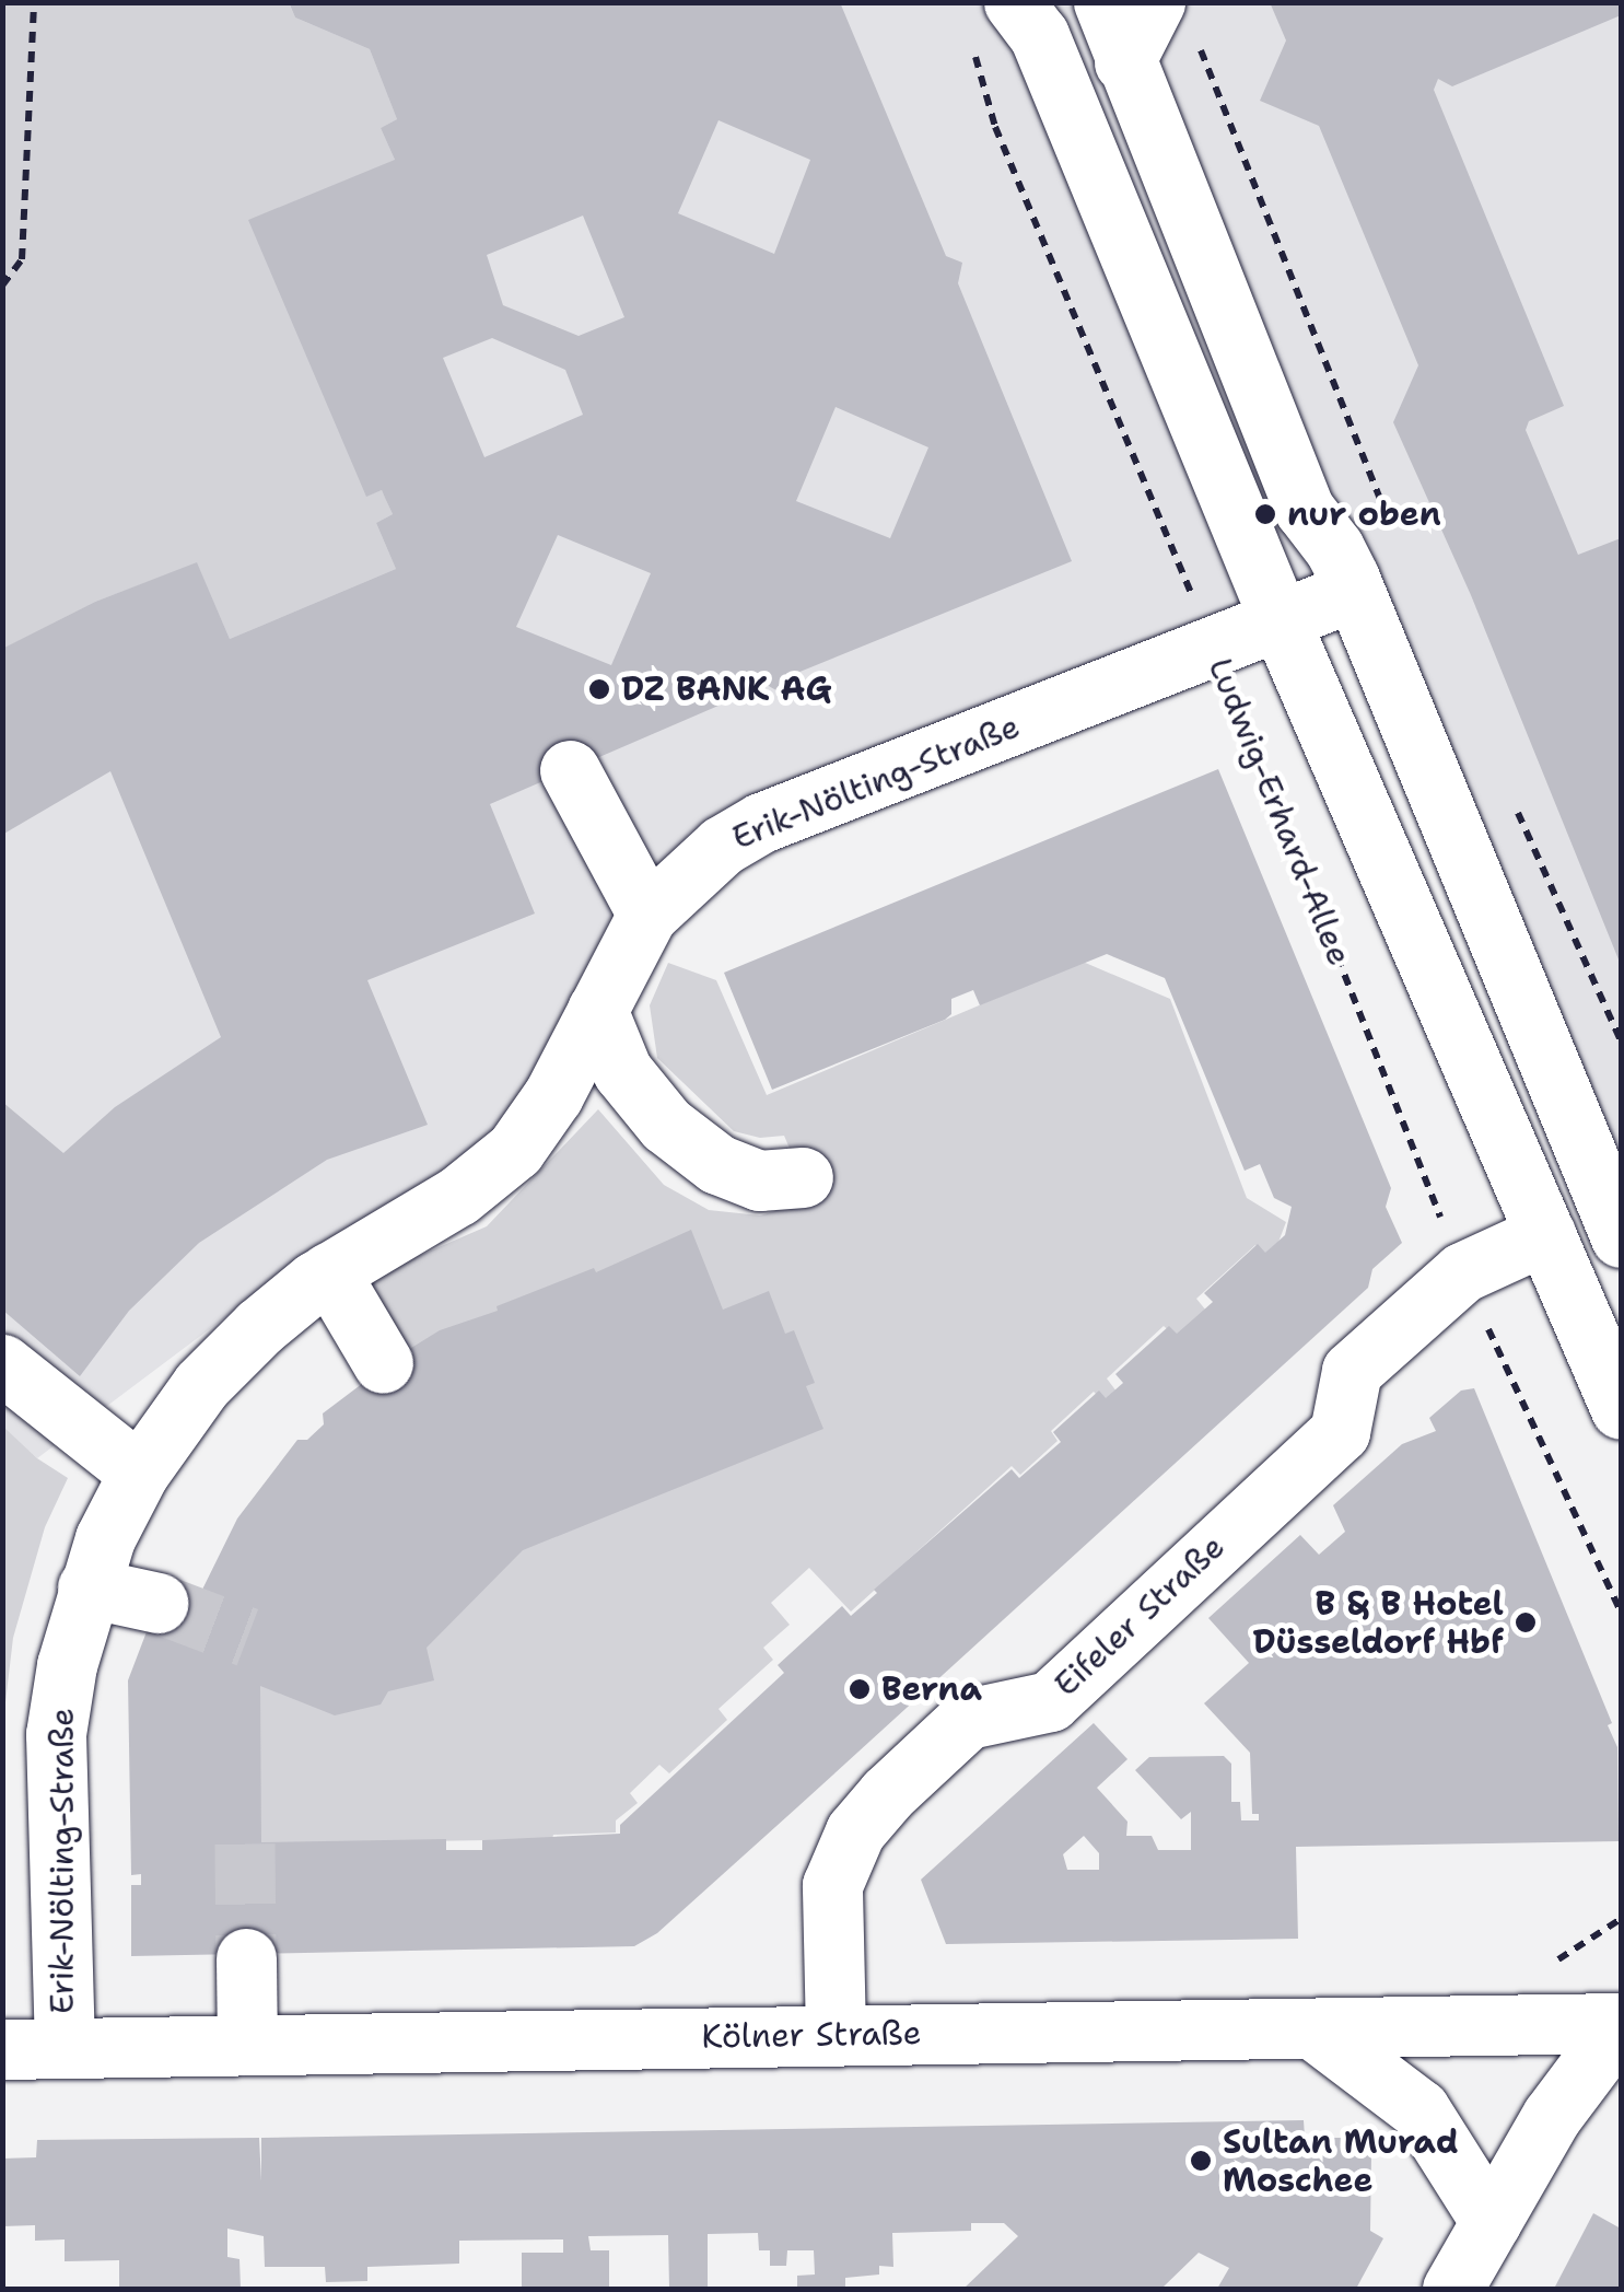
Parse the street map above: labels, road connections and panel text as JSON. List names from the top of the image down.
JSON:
{
  "streets": {
    "street": ["Erik-Nölting-Straße", "Eifeler Straße", "Kölner Straße"],
    "path": ["Ludwig-Erhard-Allee"]
  },
  "crossings": [
    ["Erik-Nölting-Straße", "Ludwig-Erhard-Allee"],
    ["Erik-Nölting-Straße", "Kölner Straße"],
    ["Ludwig-Erhard-Allee", "Eifeler Straße"],
    ["Eifeler Straße", "Kölner Straße"]
  ],
  "places": [
    "nur oben",
    "DZ BANK AG",
    "B & B Hotel Düsseldorf Hbf",
    "Berna",
    "Sultan Murad Moschee"
  ]
}
